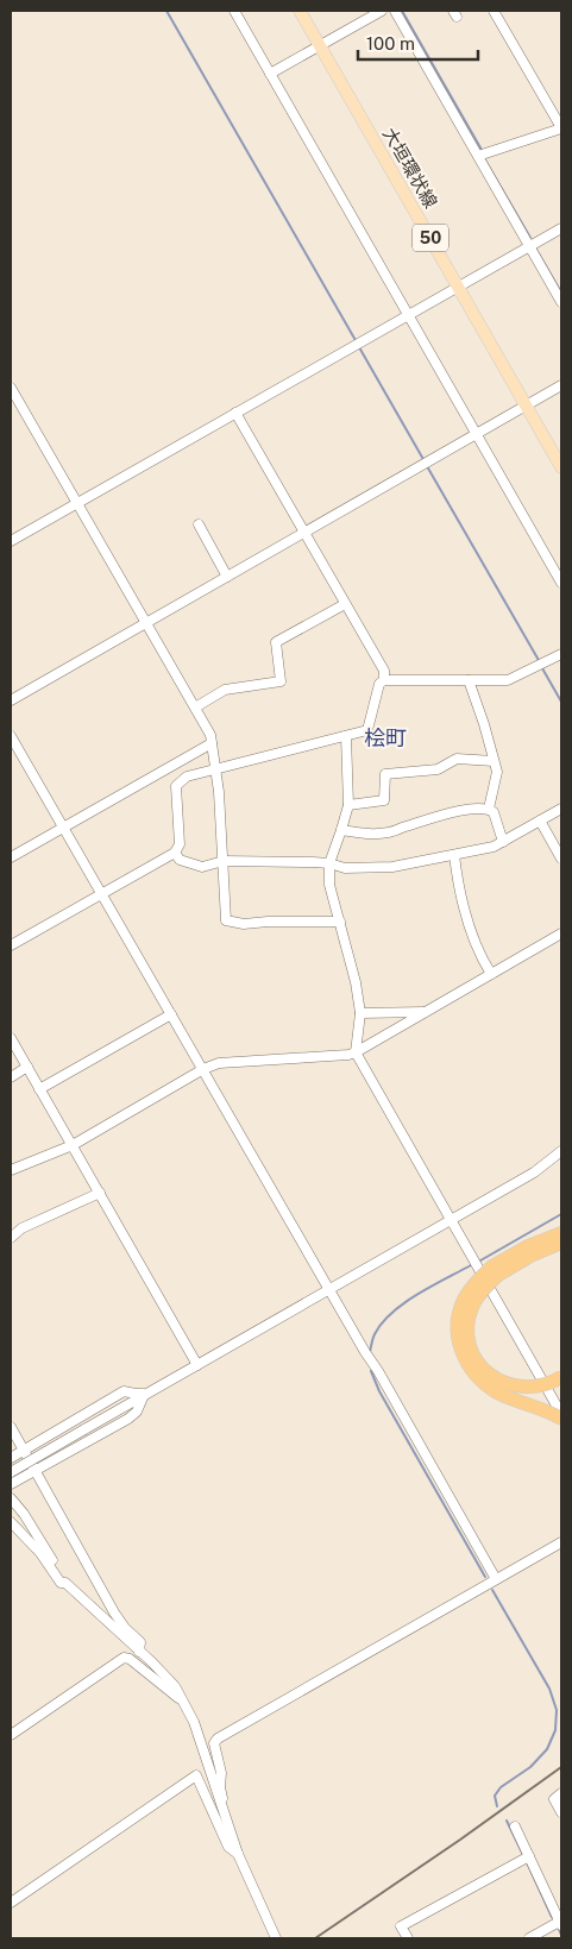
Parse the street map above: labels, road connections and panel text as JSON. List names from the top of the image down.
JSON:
{
  "streets": {
    "main road": ["大垣環状線", "50"]
  },
  "districts": ["桧町"],
  "scale_bar": "100 m"
}
